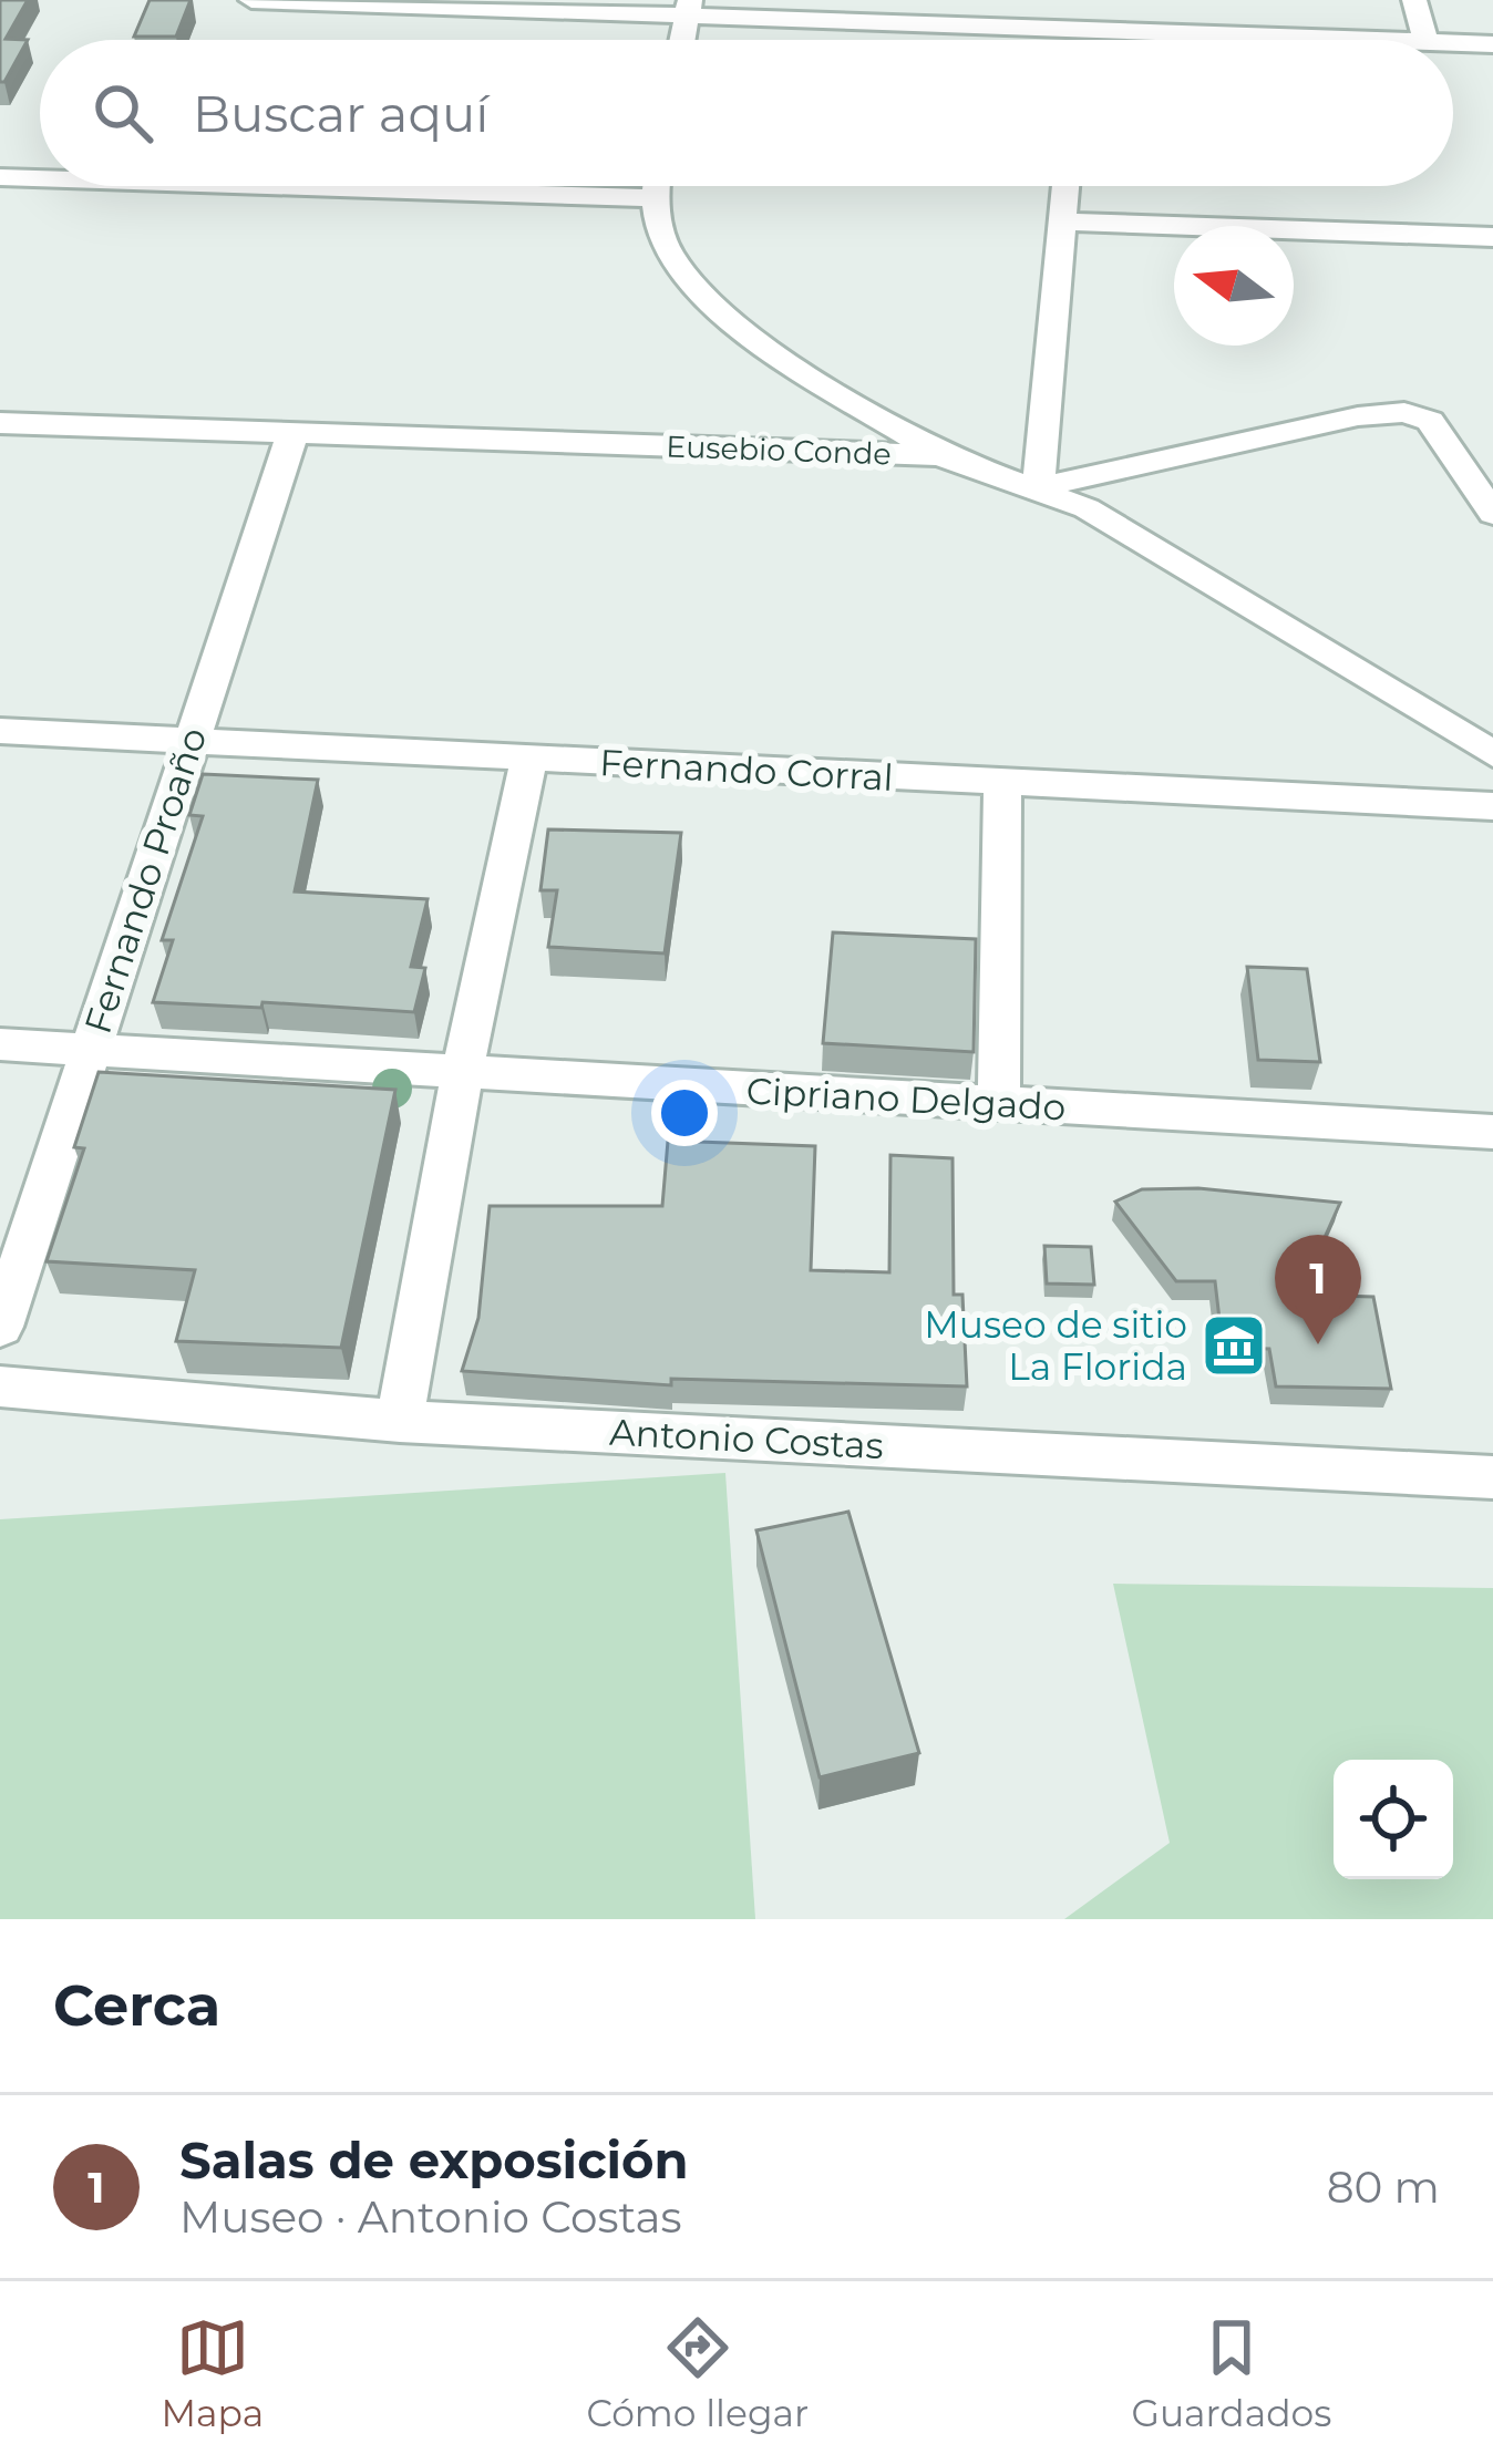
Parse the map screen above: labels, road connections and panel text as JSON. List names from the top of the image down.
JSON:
{
  "streets": {
    "street": [
      "Eusebio Conde",
      "Fernando Corral",
      "Fernando Proaño",
      "Cipriano Delgado",
      "Antonio Costas"
    ]
  },
  "crossings": [
    ["Eusebio Conde", "Fernando Proaño"],
    ["Fernando Corral", "Fernando Proaño"],
    ["Fernando Proaño", "Cipriano Delgado"]
  ],
  "places": {
    "museum": ["Museo de sitio La Florida"]
  },
  "north": "left",
  "page": {
    "search": "Buscar aquí",
    "pins": "1",
    "heading": "Cerca",
    "list": [
      {
        "mark": "1",
        "name": "Salas de exposición",
        "note": "Museo · Antonio Costas",
        "value": "80 m"
      }
    ],
    "nav": ["Mapa", "Cómo llegar", "Guardados"]
  }
}
